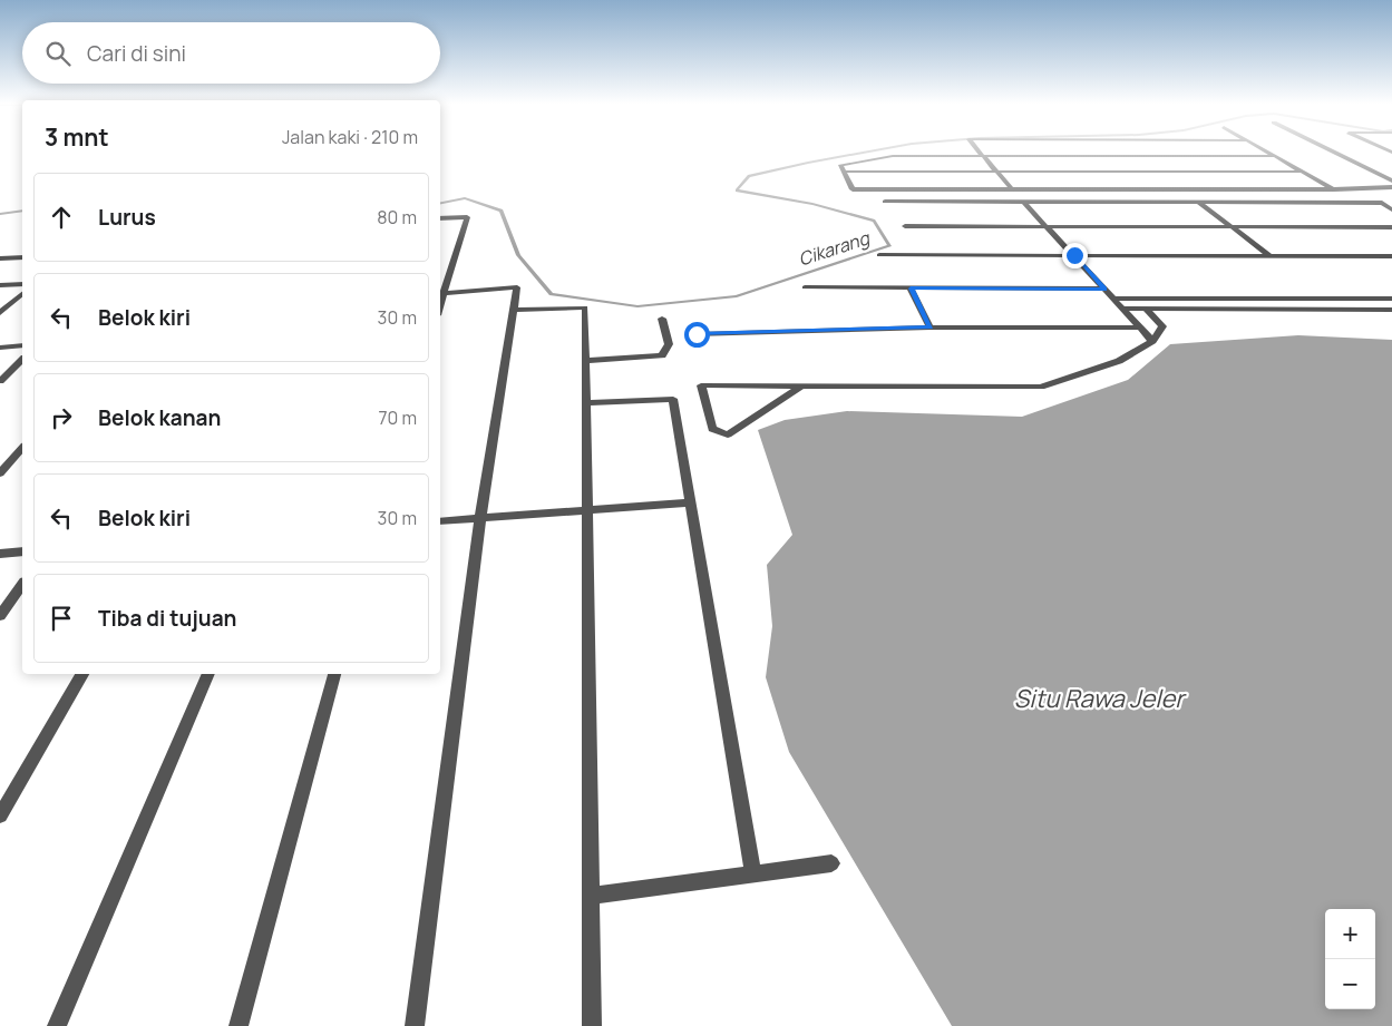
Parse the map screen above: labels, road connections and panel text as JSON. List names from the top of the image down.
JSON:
{
  "water": ["Cikarang", "Situ Rawa Jeler"],
  "page": {
    "search": "Cari di sini",
    "heading": ["3 mnt", "Jalan kaki · 210 m"],
    "list": [
      ["Lurus", "80 m"],
      ["Belok kiri", "30 m"],
      ["Belok kanan", "70 m"],
      ["Belok kiri", "30 m"],
      "Tiba di tujuan"
    ],
    "map_buttons": ["+", "−"]
  }
}
